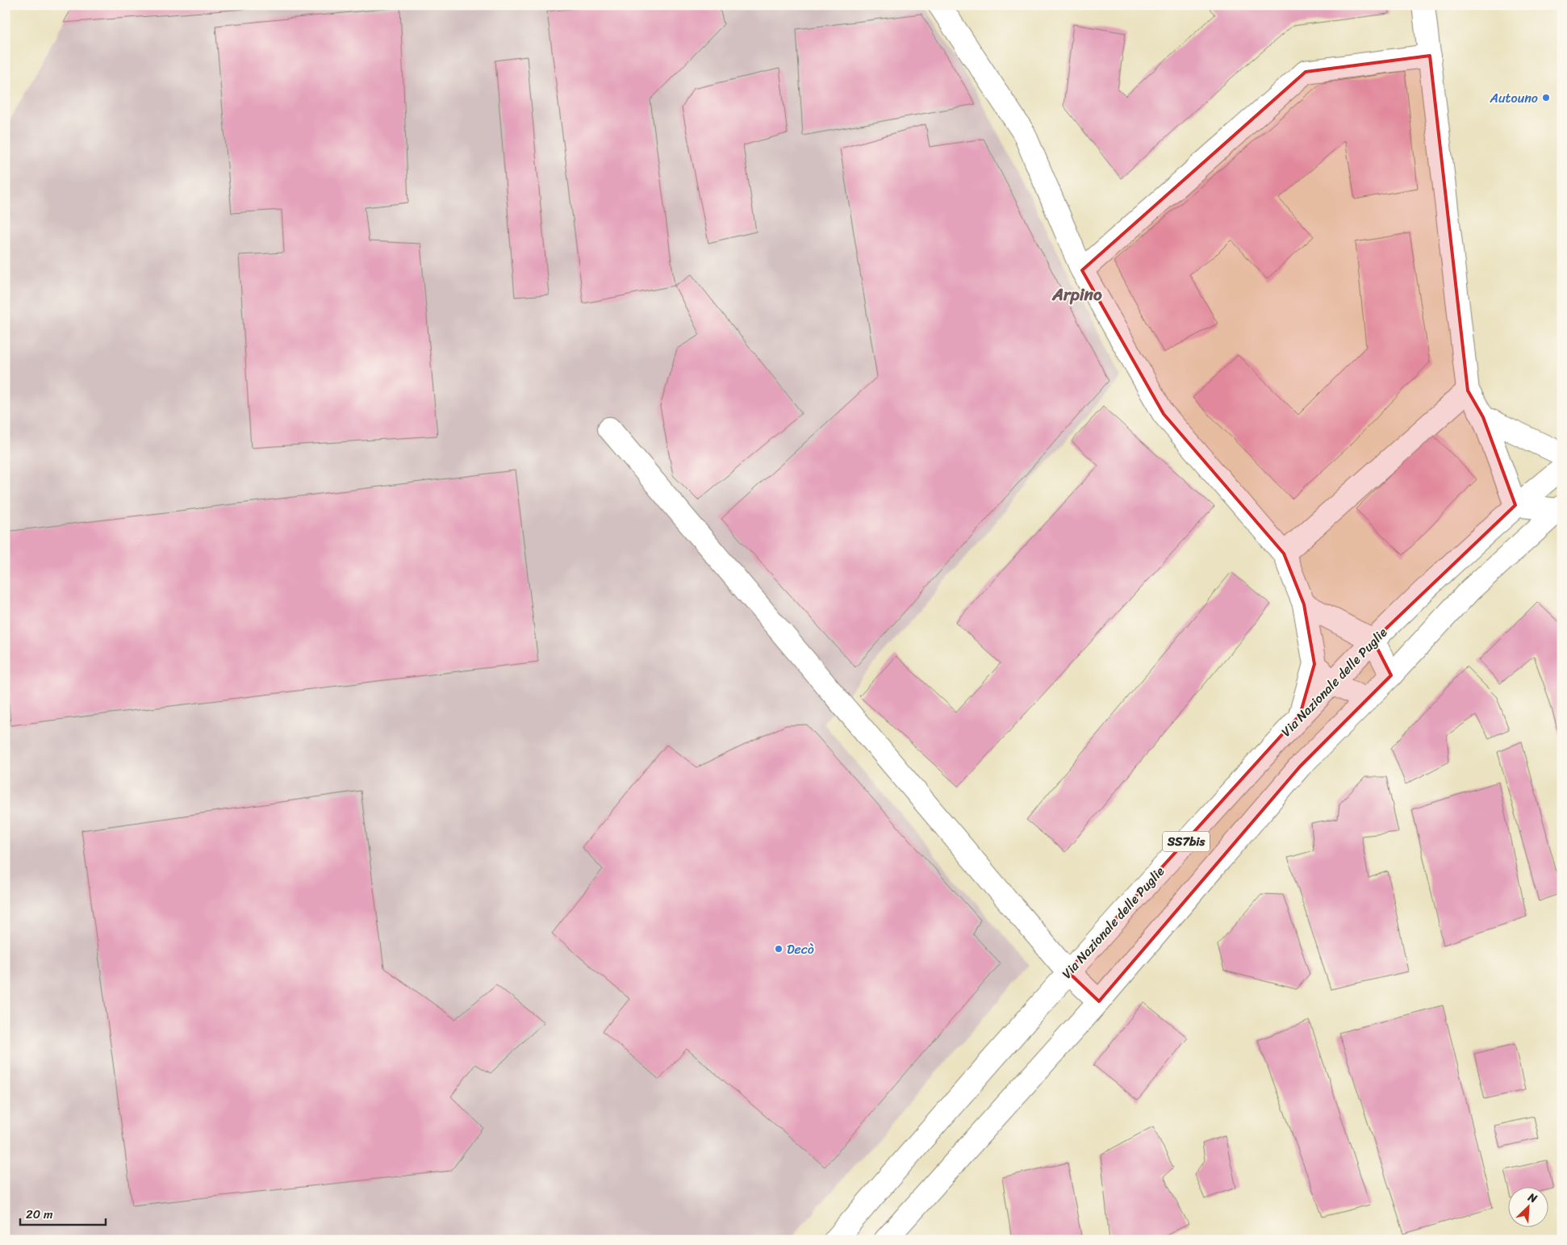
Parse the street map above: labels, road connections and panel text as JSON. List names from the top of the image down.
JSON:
{
  "streets": {
    "street": ["Via Nazionale delle Puglie", "SS7bis"]
  },
  "districts": ["Arpino"],
  "places": ["Autouno", "Decò"],
  "scale_bar": "20 m",
  "north": "top right"
}
